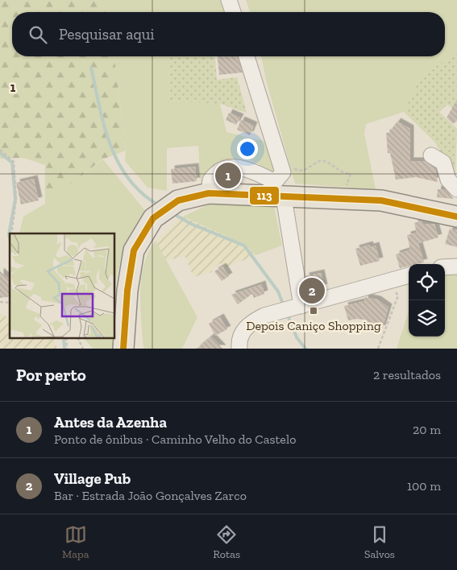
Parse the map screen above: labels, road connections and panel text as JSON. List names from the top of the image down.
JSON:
{
  "places": {
    "transit": ["Depois Caniço Shopping"]
  },
  "lines": ["transit line 113"],
  "page": {
    "search": "Pesquisar aqui",
    "pins": ["1", "2"],
    "heading": ["Por perto", "2 resultados"],
    "list": [
      {
        "mark": "1",
        "name": "Antes da Azenha",
        "note": "Ponto de ônibus · Caminho Velho do Castelo",
        "value": "20 m"
      },
      {
        "mark": "2",
        "name": "Village Pub",
        "note": "Bar · Estrada João Gonçalves Zarco",
        "value": "100 m"
      }
    ],
    "nav": ["Mapa", "Rotas", "Salvos"]
  },
  "grid": {
    "rows": ["1"]
  }
}
